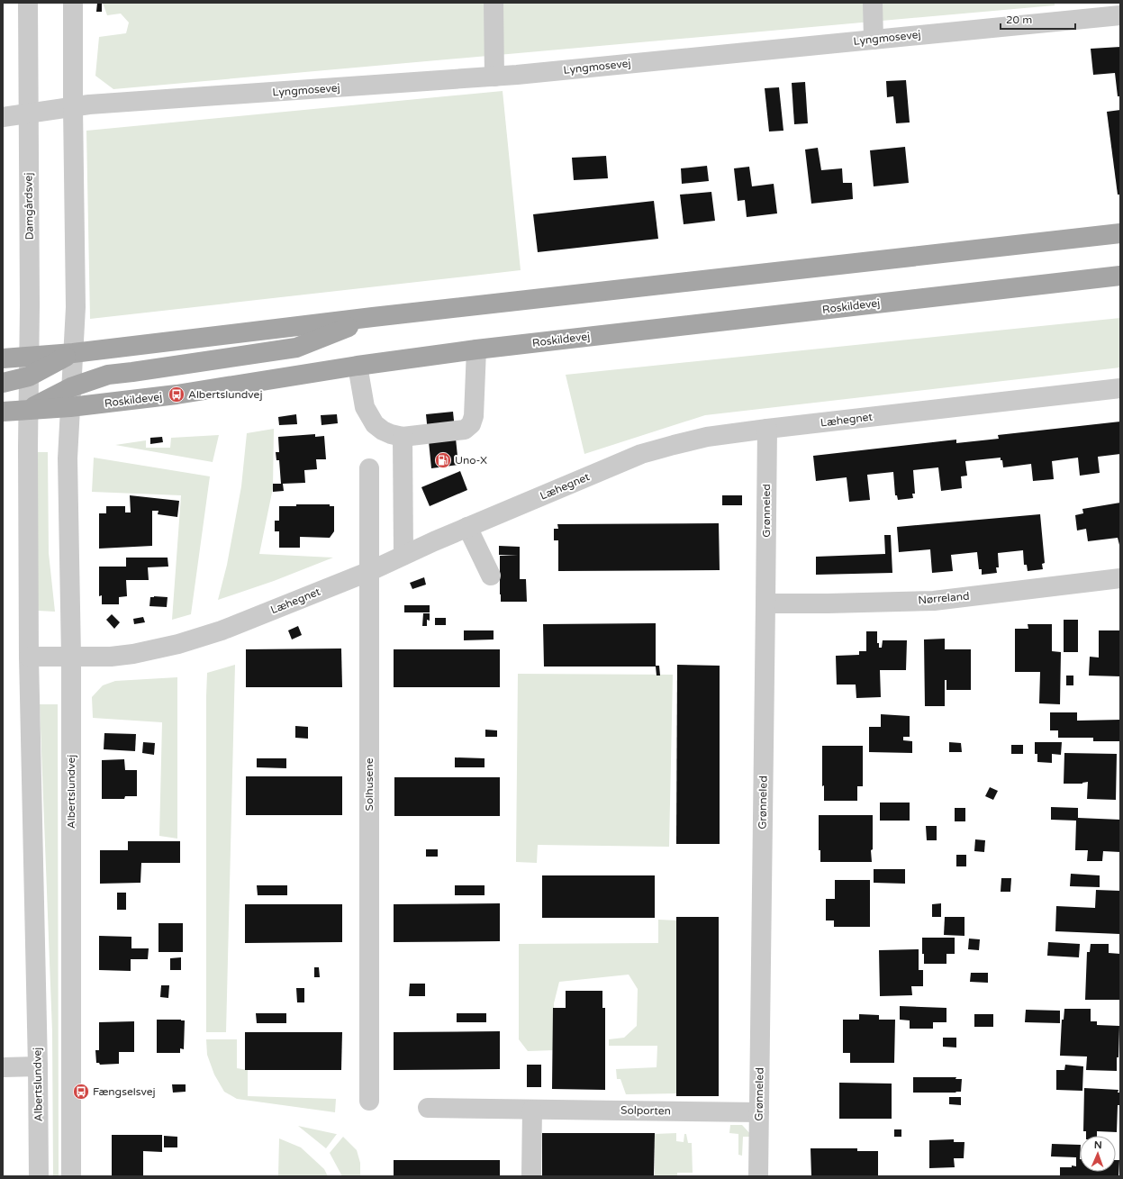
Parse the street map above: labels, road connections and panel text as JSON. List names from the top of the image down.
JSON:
{
  "streets": {
    "main road": ["Roskildevej"],
    "street": [
      "Lyngmosevej",
      "Damgårdsvej",
      "Læhegnet",
      "Grønneled",
      "Nørreland",
      "Solhusene",
      "Albertslundvej",
      "Solporten"
    ]
  },
  "crossings": [
    ["Lyngmosevej", "Damgårdsvej"],
    ["Damgårdsvej", "Roskildevej"],
    ["Damgårdsvej", "Albertslundvej"],
    ["Roskildevej", "Albertslundvej"],
    ["Læhegnet", "Grønneled"],
    ["Læhegnet", "Solhusene"],
    ["Læhegnet", "Albertslundvej"],
    ["Grønneled", "Nørreland"],
    ["Grønneled", "Solporten"]
  ],
  "places": {
    "bus stop": ["Albertslundvej", "Fængselsvej"],
    "fuel station": ["Uno-X"]
  },
  "scale_bar": "20 m",
  "north": "top"
}
